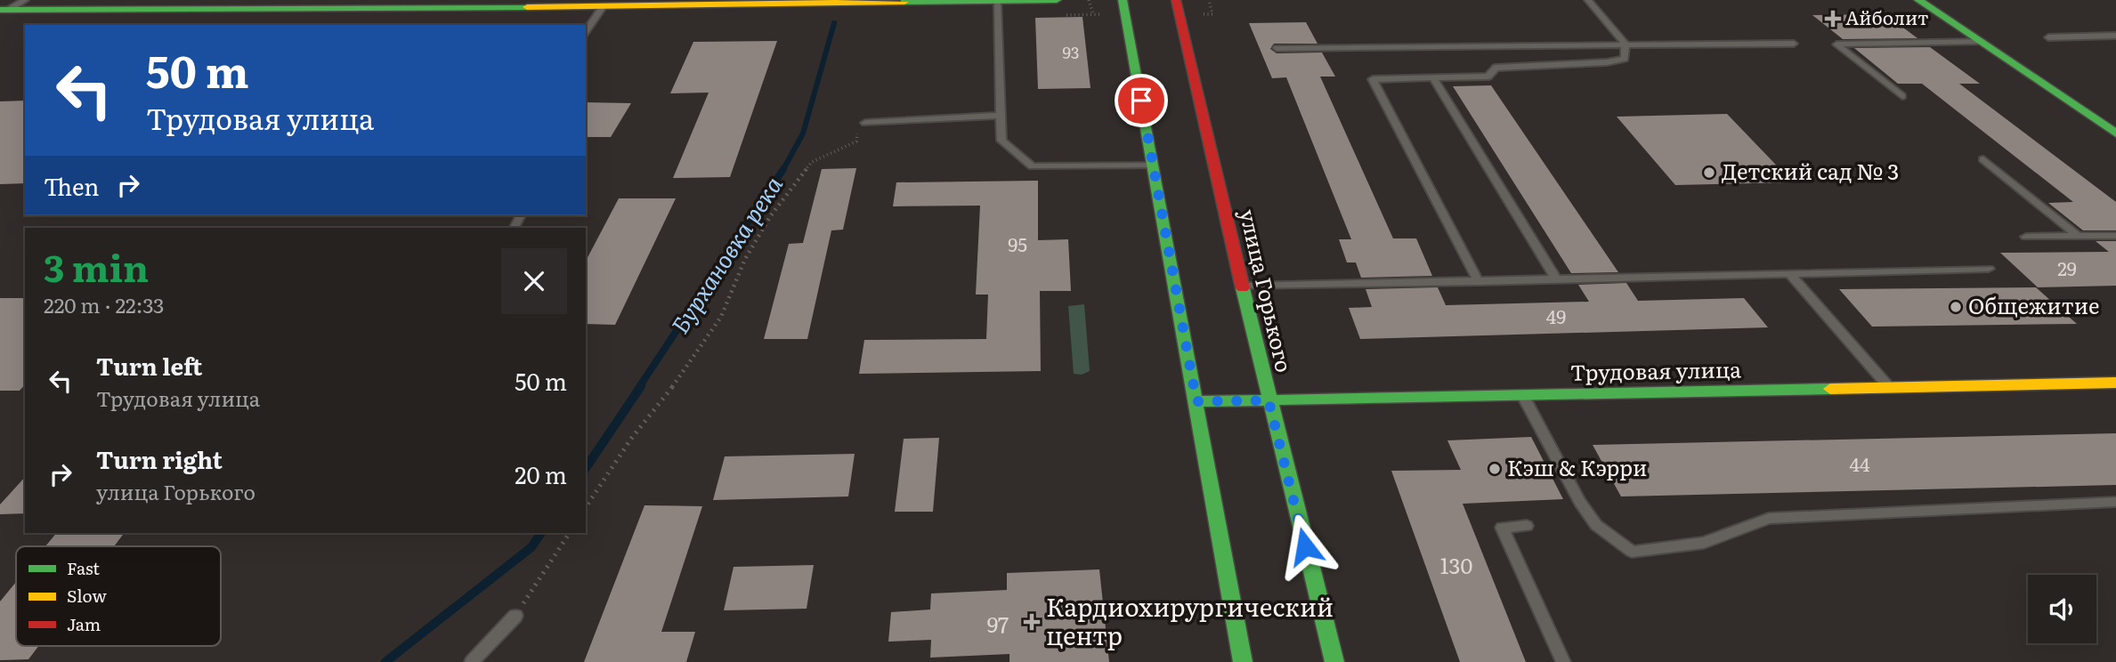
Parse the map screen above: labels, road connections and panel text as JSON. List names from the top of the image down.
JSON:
{
  "streets": {
    "street": ["улица Горького", "Трудовая улица"]
  },
  "crossings": [
    ["улица Горького", "Трудовая улица"]
  ],
  "water": ["Бурхановка река"],
  "places": {
    "health": ["Айболит", "Кардиохирургический центр"],
    "other": ["Детский сад № 3", "Общежитие", "Кэш & Кэрри"]
  },
  "house_numbers": [
    "93",
    "95",
    "29",
    "49",
    "44",
    "130",
    "97"
  ],
  "legend": ["Fast", "Slow", "Jam"],
  "page": {
    "turn": ["50 m", "Трудовая улица"],
    "then": "Then",
    "heading": ["3 min", "220 m · 22:33"],
    "list": [
      {
        "name": "Turn left",
        "note": "Трудовая улица",
        "value": "50 m"
      },
      {
        "name": "Turn right",
        "note": "улица Горького",
        "value": "20 m"
      }
    ]
  }
}
